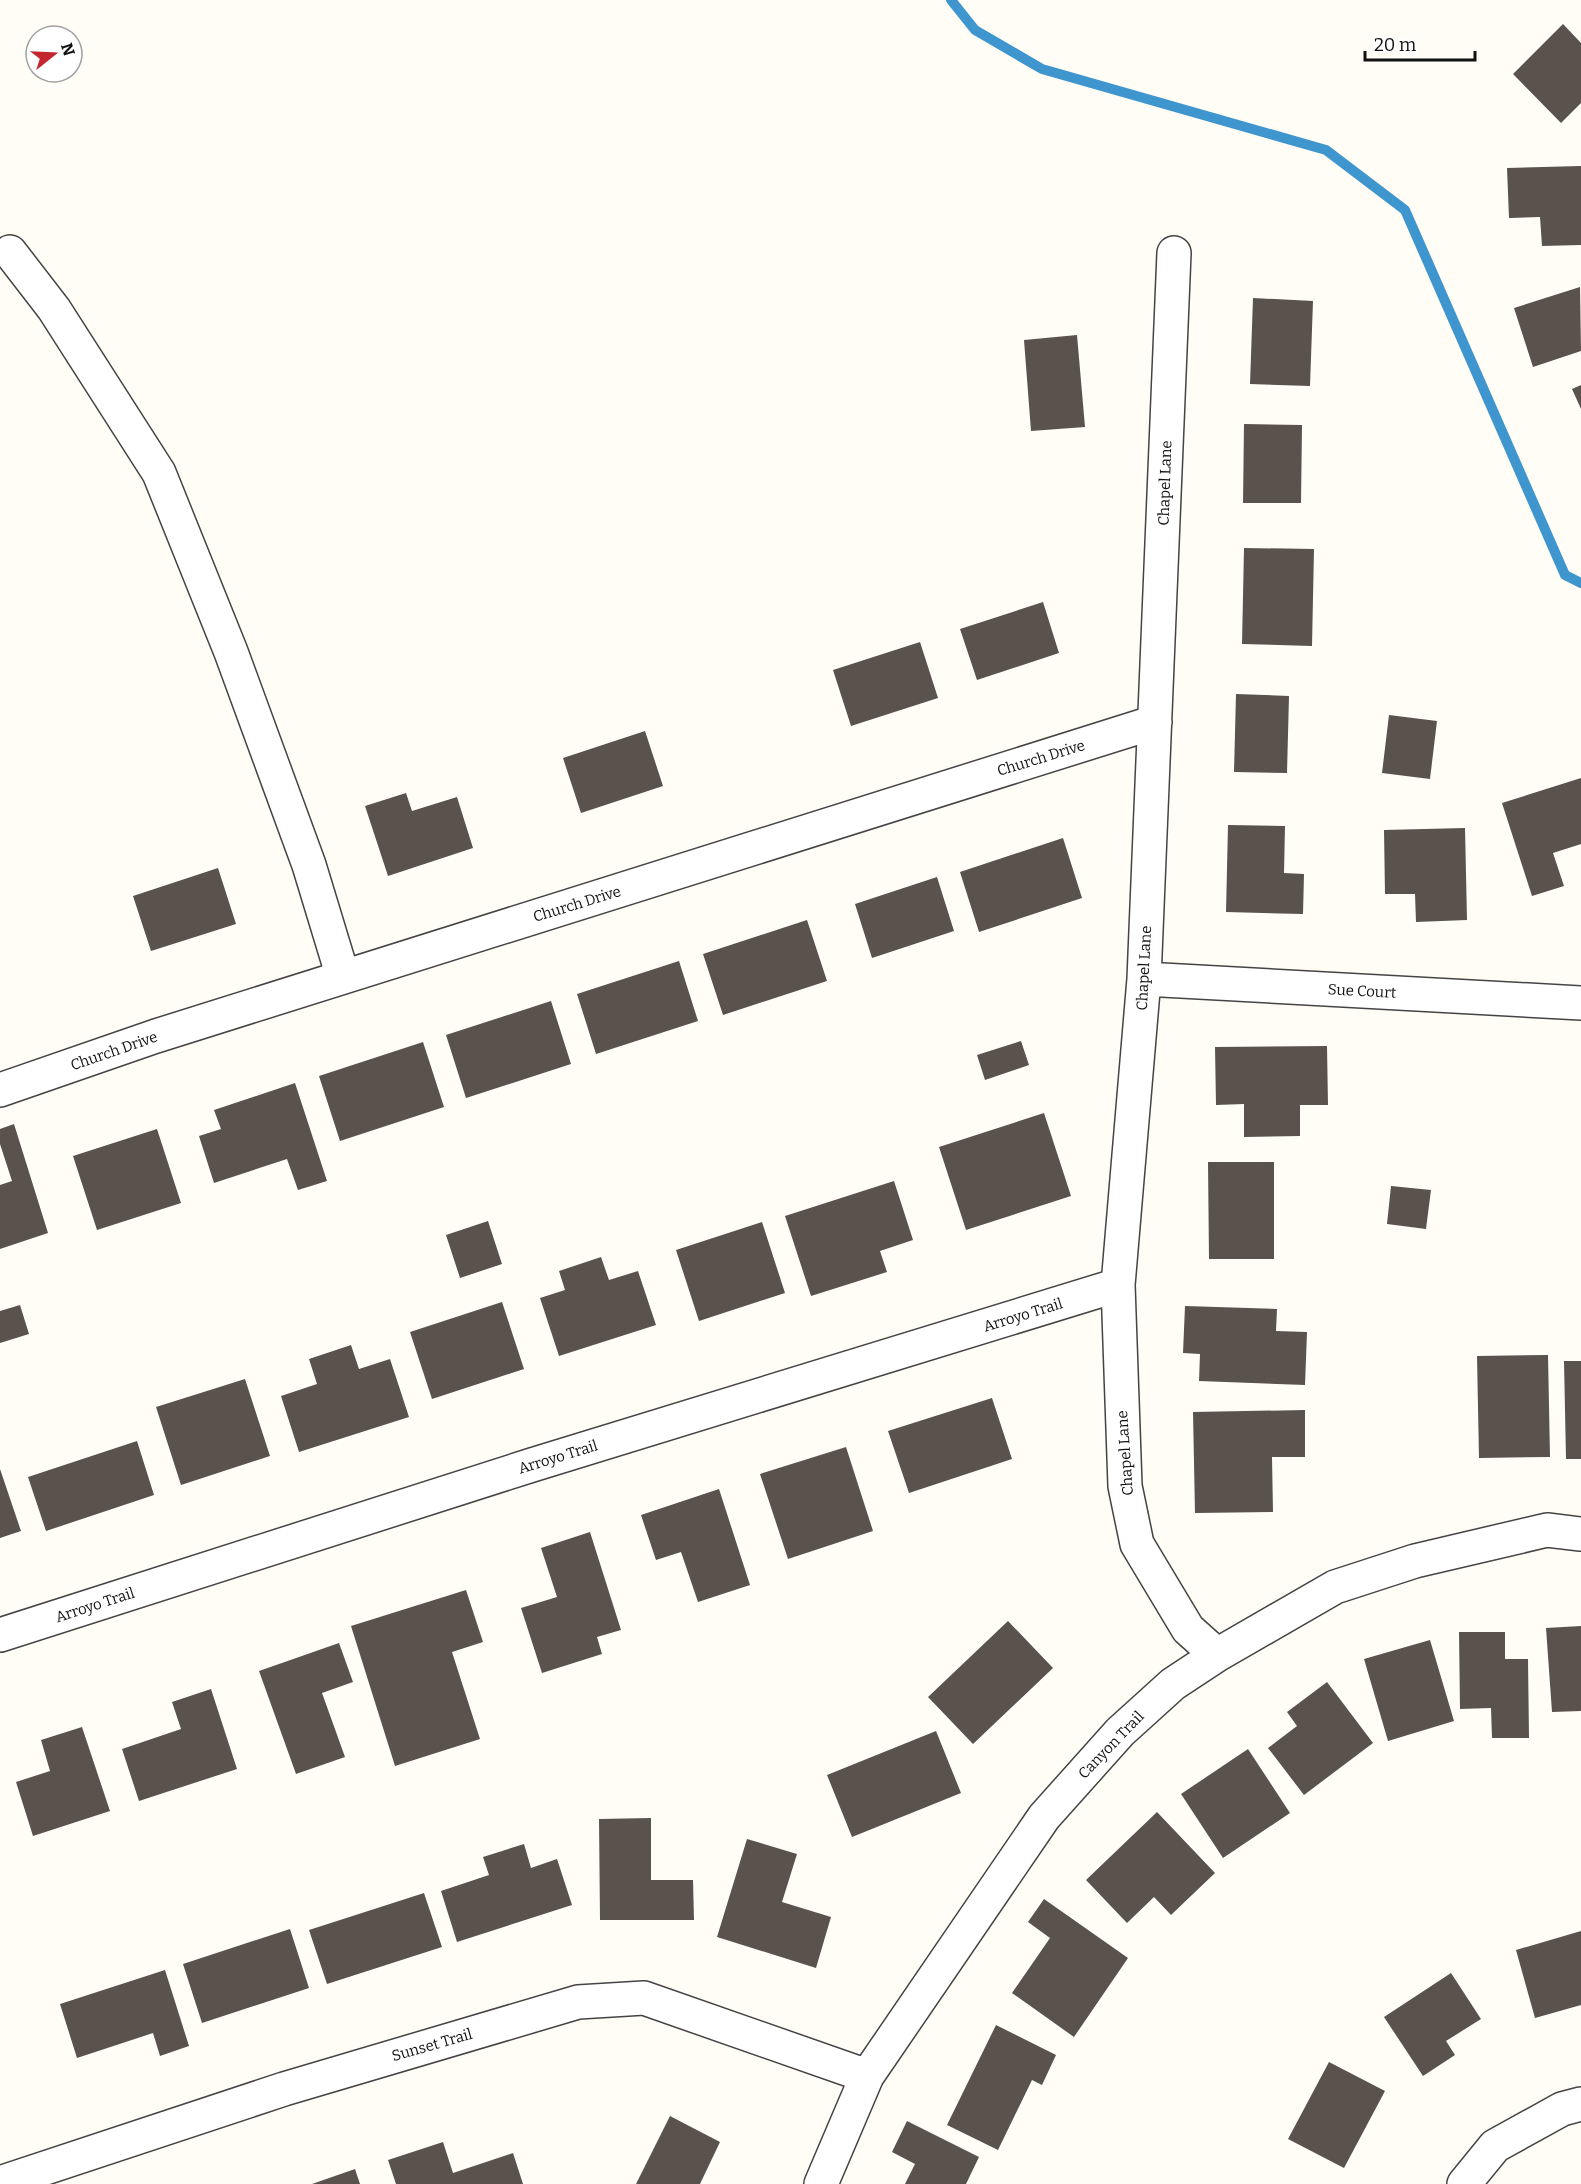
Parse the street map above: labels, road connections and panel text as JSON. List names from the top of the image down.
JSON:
{
  "streets": {
    "street": [
      "Chapel Lane",
      "Church Drive",
      "Sue Court",
      "Arroyo Trail",
      "Canyon Trail",
      "Sunset Trail"
    ]
  },
  "crossings": [
    ["Chapel Lane", "Church Drive"],
    ["Chapel Lane", "Sue Court"],
    ["Chapel Lane", "Arroyo Trail"],
    ["Chapel Lane", "Canyon Trail"],
    ["Canyon Trail", "Sunset Trail"]
  ],
  "scale_bar": "20 m",
  "north": "right"
}
